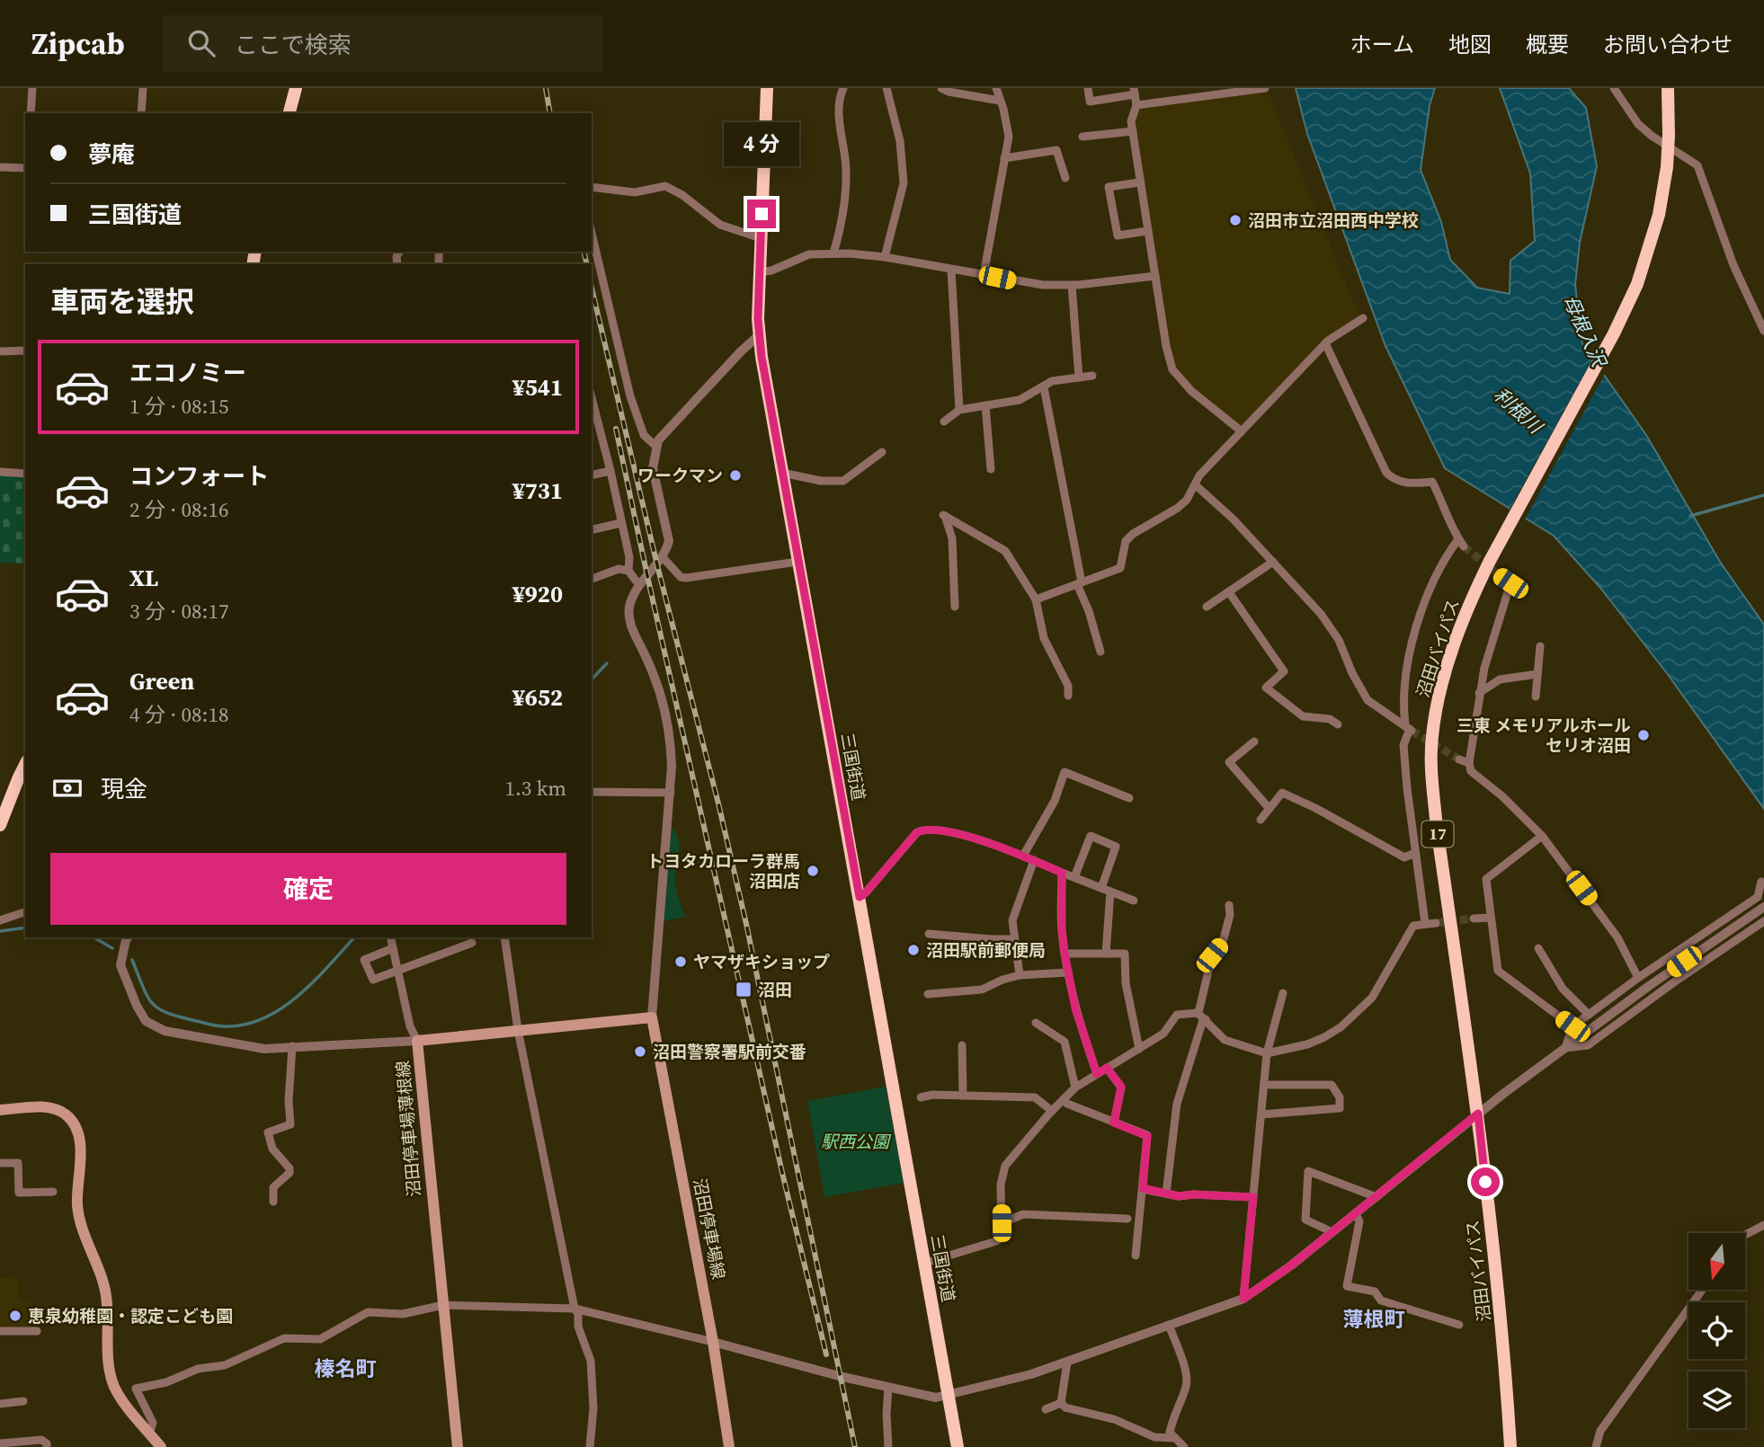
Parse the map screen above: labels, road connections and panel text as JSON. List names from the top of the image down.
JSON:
{
  "streets": {
    "highway": ["沼田バイパス", "三国街道", "17"],
    "main road": ["沼田停車場薄根線", "沼田停車場線"]
  },
  "crossings": [
    ["沼田停車場薄根線", "沼田停車場線"]
  ],
  "districts": ["薄根町", "榛名町"],
  "water": ["母根入沢", "利根川"],
  "parks": ["駅西公園"],
  "places": {
    "other": [
      "沼田市立沼田西中学校",
      "ワークマン",
      "三東 メモリアルホール セリオ沼田",
      "トヨタカローラ群馬 沼田店",
      "沼田駅前郵便局",
      "ヤマザキショップ",
      "沼田警察署駅前交番",
      "恵泉幼稚園・認定こども園"
    ],
    "transit": ["沼田"]
  },
  "north": "bottom",
  "page": {
    "header": "Zipcab",
    "search": "ここで検索",
    "nav": [
      "ホーム",
      "地図",
      "概要",
      "お問い合わせ"
    ],
    "banner": ["夢庵", "三国街道"],
    "bubble": "4 分",
    "heading": "車両を選択",
    "list": [
      {
        "name": "エコノミー",
        "note": "1 分 · 08:15",
        "value": "¥541"
      },
      {
        "name": "コンフォート",
        "note": "2 分 · 08:16",
        "value": "¥731"
      },
      {
        "name": "XL",
        "note": "3 分 · 08:17",
        "value": "¥920"
      },
      {
        "name": "Green",
        "note": "4 分 · 08:18",
        "value": "¥652"
      }
    ],
    "pay": ["現金", "1.3 km"],
    "buttons": "確定"
  }
}
